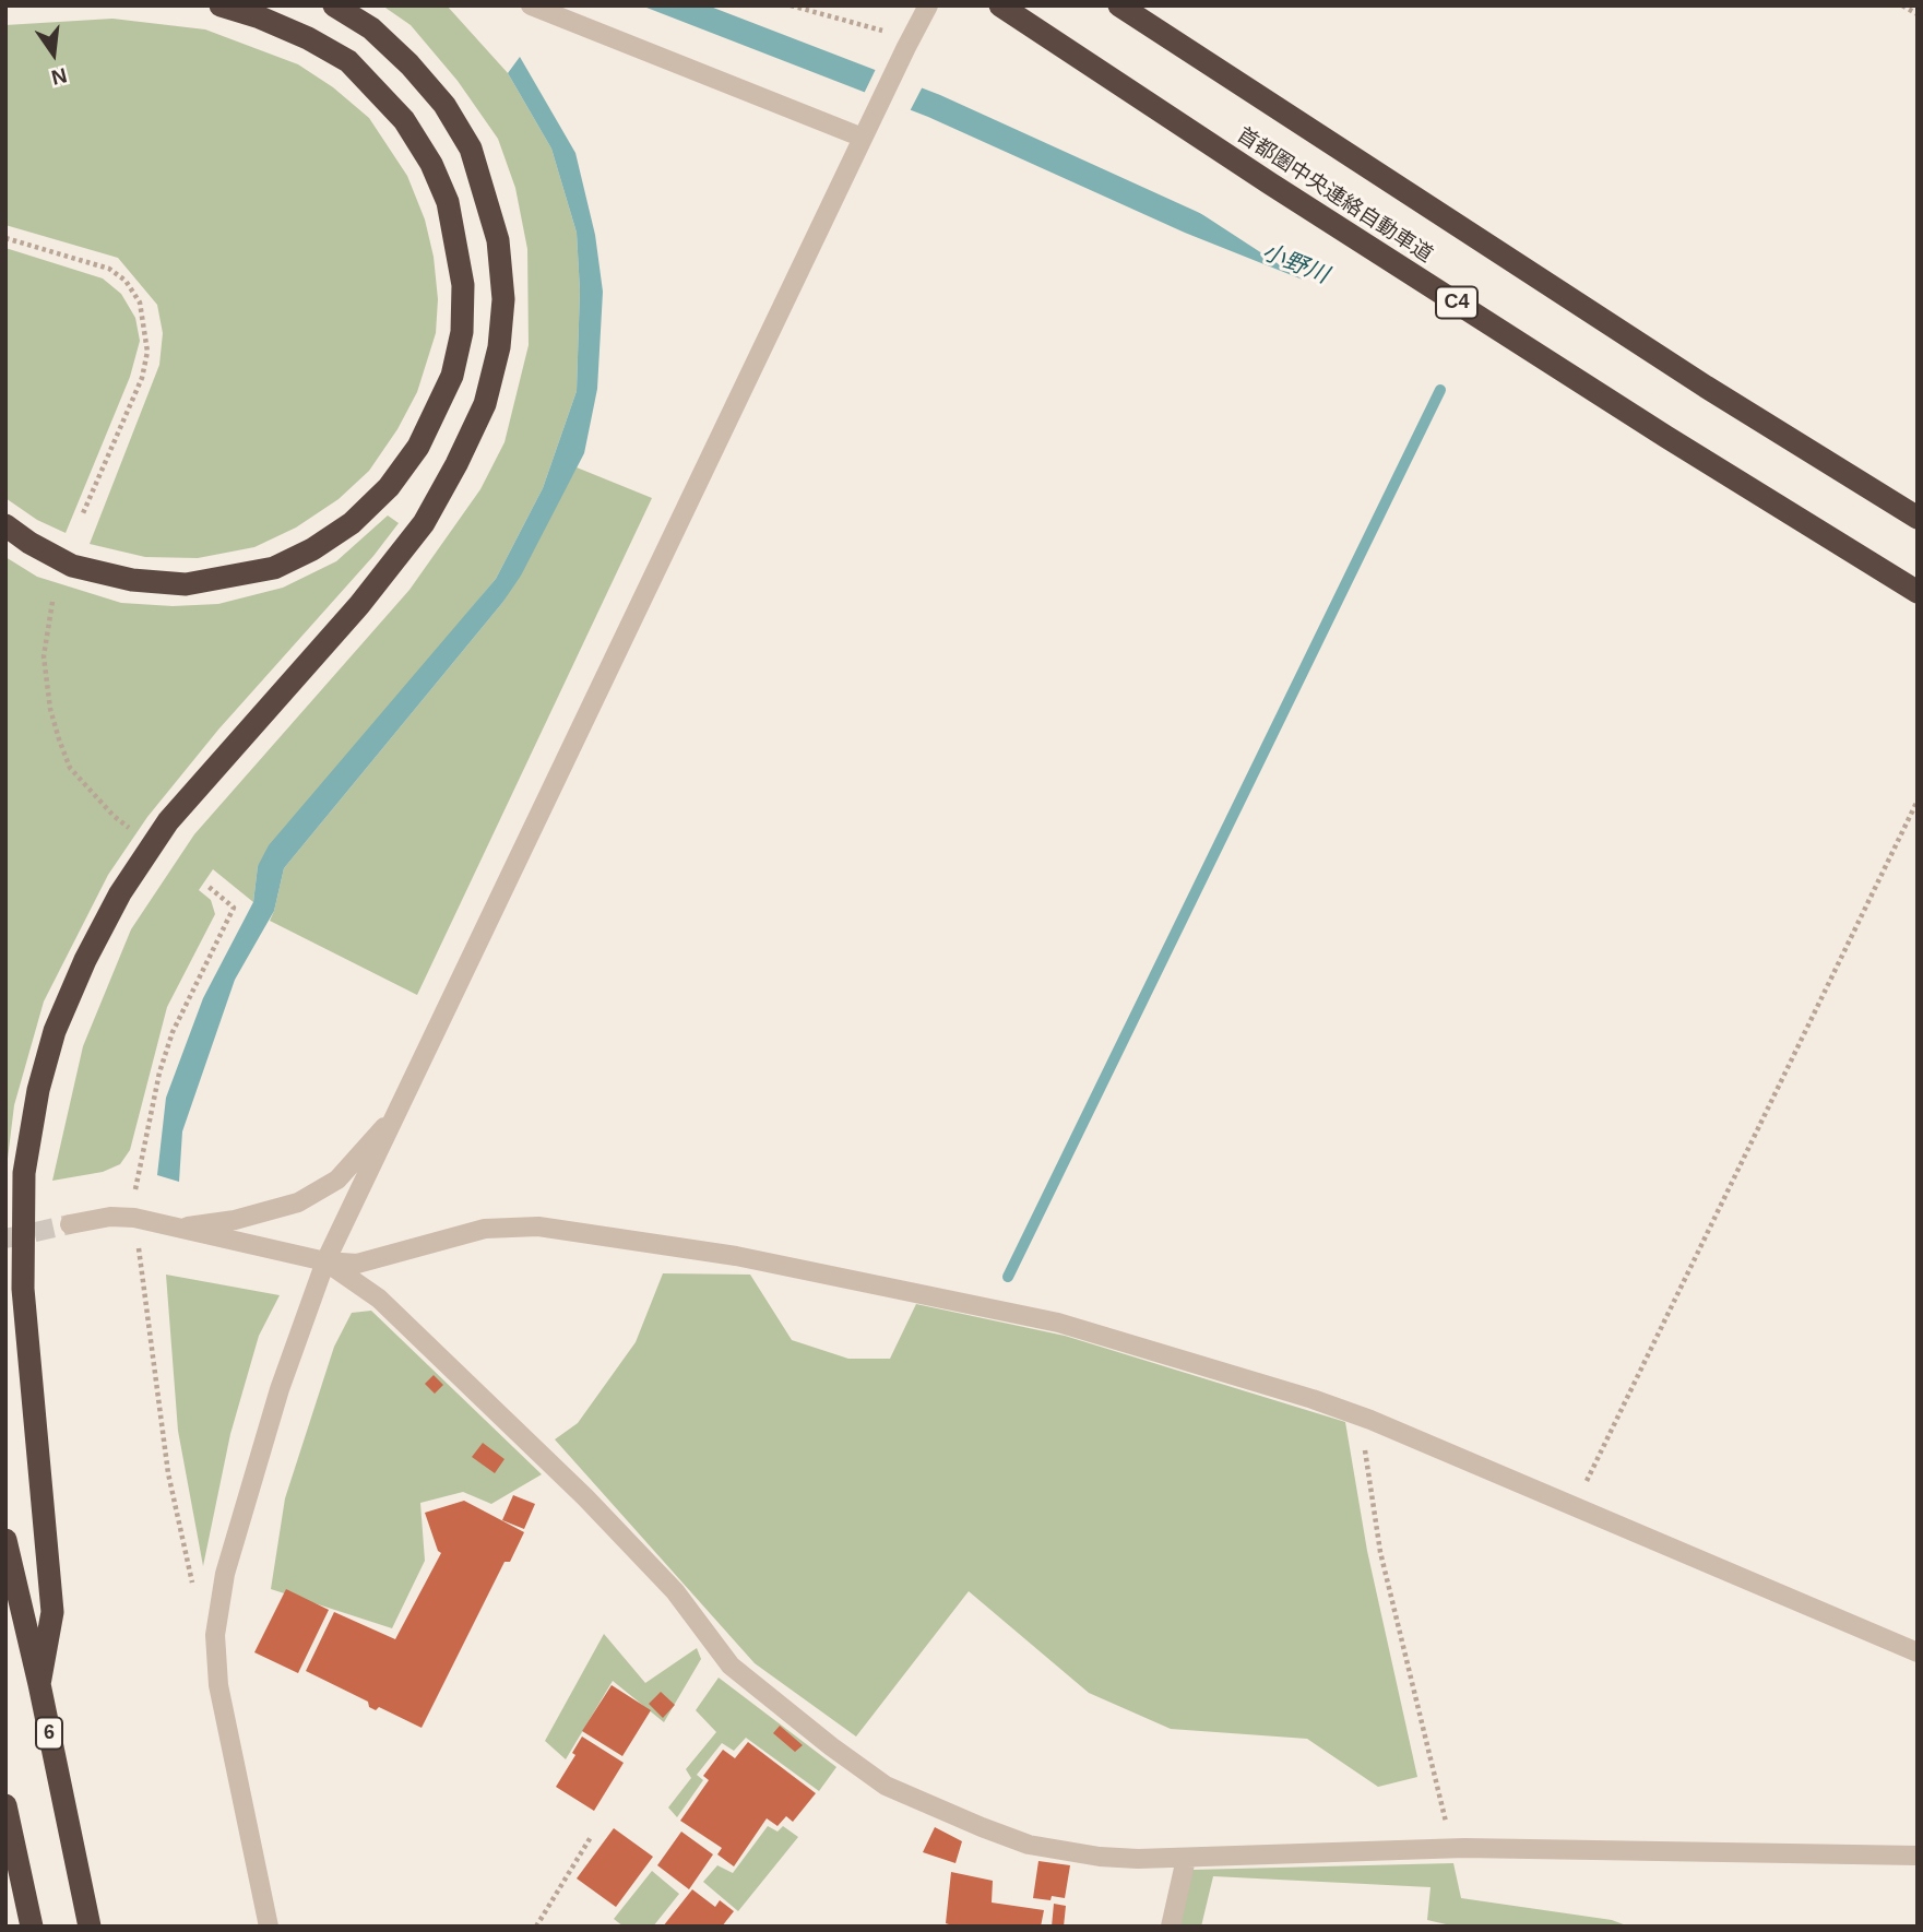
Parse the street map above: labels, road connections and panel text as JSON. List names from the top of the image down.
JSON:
{
  "streets": {
    "highway": ["首都圏中央連絡自動車道", "C4", "6"]
  },
  "water": ["小野川"],
  "north": "bottom"
}
